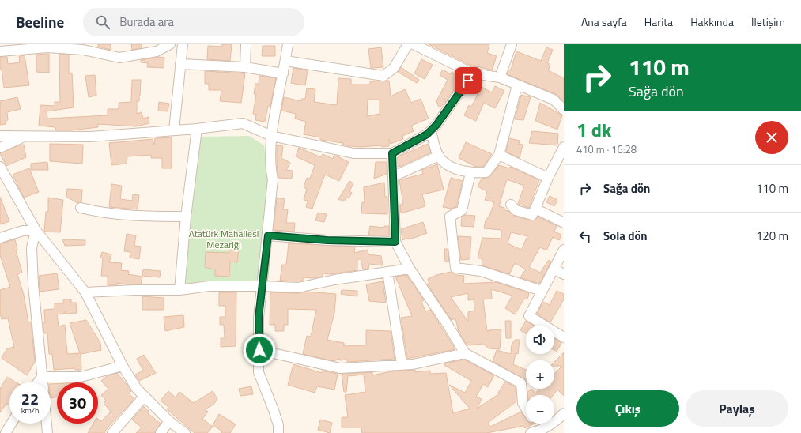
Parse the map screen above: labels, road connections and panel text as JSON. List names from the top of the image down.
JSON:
{
  "parks": ["Atatürk Mahallesi Mezarlğı"],
  "page": {
    "header": "Beeline",
    "search": "Burada ara",
    "nav": [
      "Ana sayfa",
      "Harita",
      "Hakkında",
      "İletişim"
    ],
    "turn": ["110 m", "Sağa dön"],
    "heading": ["1 dk", "410 m · 16:28"],
    "list": [
      {
        "name": "Sağa dön",
        "value": "110 m"
      },
      {
        "name": "Sola dön",
        "value": "120 m"
      }
    ],
    "map_buttons": ["+", "−"],
    "speed": "22 km/h",
    "limit": "30",
    "buttons": ["Çıkış", "Paylaş"]
  }
}
